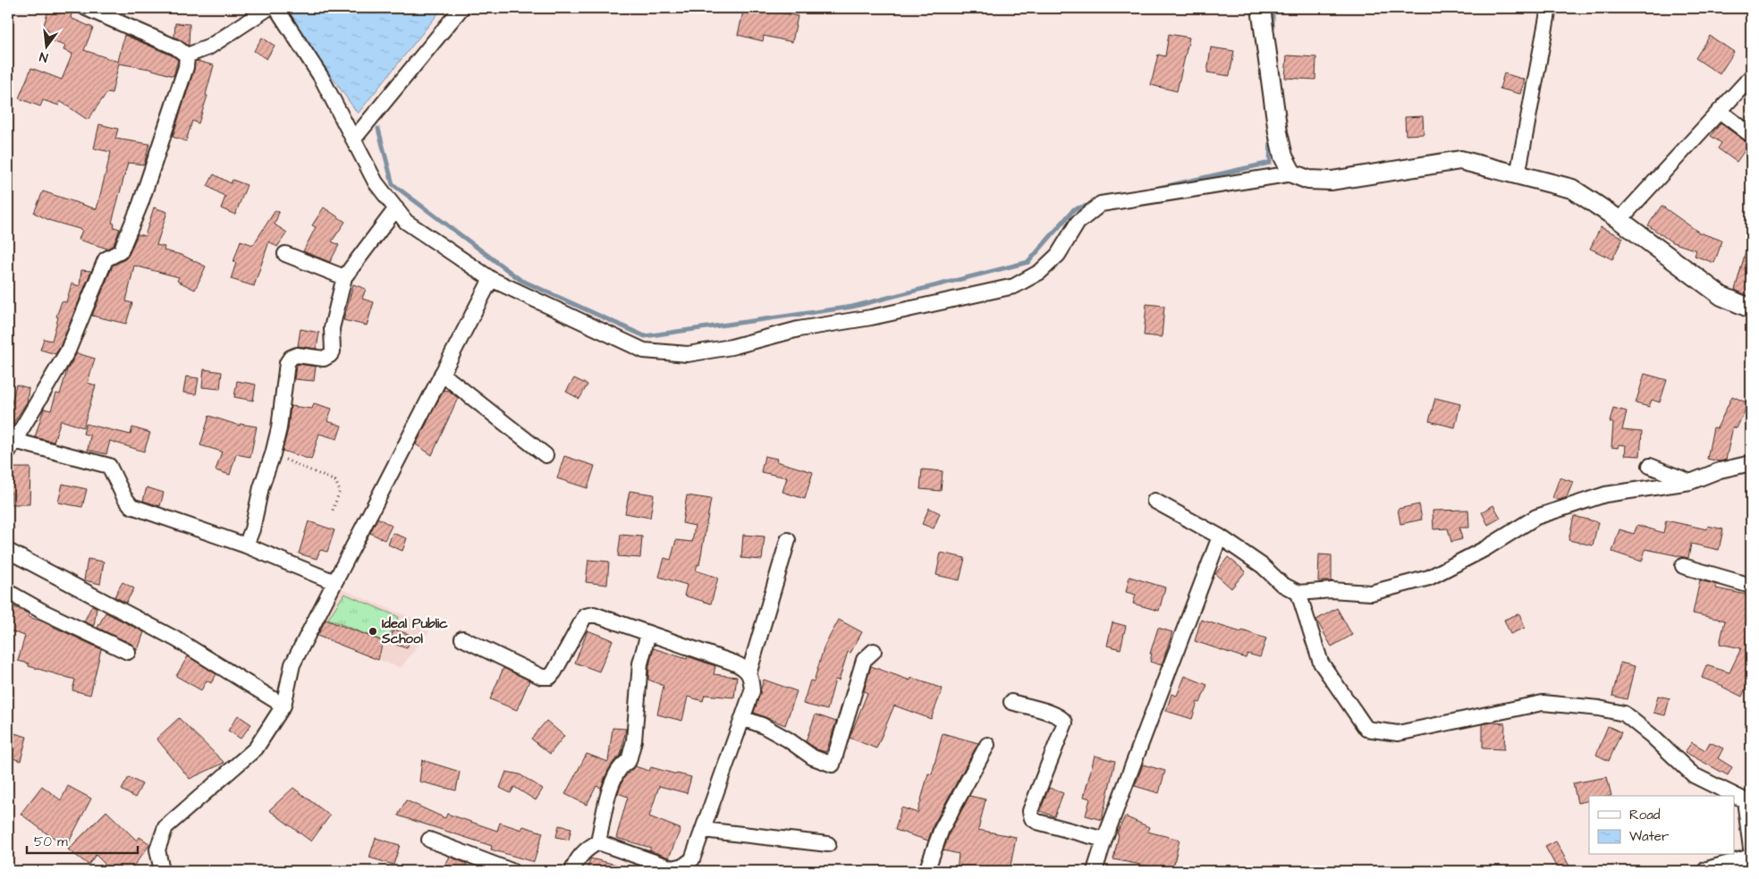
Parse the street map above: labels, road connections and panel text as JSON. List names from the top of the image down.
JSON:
{
  "places": ["Ideal Public School"],
  "legend": ["Road", "Water"],
  "scale_bar": "50 m",
  "north": "bottom"
}
